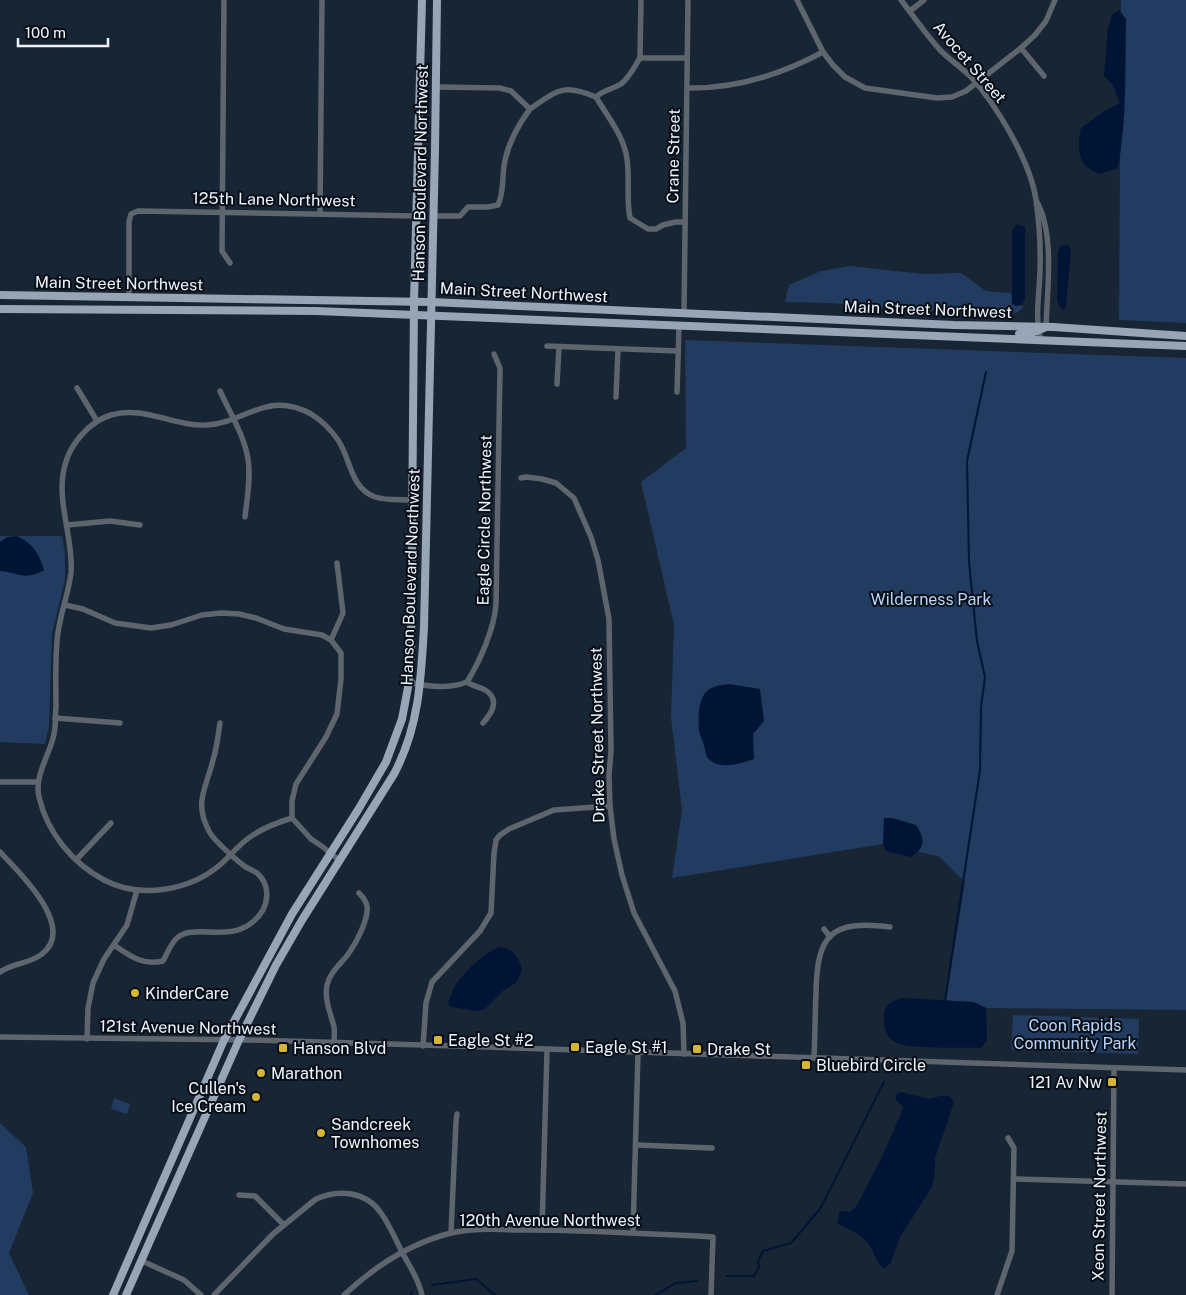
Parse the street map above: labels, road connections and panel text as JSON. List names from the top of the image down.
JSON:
{
  "streets": {
    "main road": ["Hanson Boulevard Northwest", "Main Street Northwest"],
    "street": [
      "Avocet Street",
      "Crane Street",
      "125th Lane Northwest",
      "Eagle Circle Northwest",
      "Drake Street Northwest",
      "121st Avenue Northwest",
      "Xeon Street Northwest",
      "120th Avenue Northwest"
    ]
  },
  "crossings": [
    ["Avocet Street", "Main Street Northwest"],
    ["Crane Street", "Main Street Northwest"],
    ["Hanson Boulevard Northwest", "125th Lane Northwest"],
    ["Hanson Boulevard Northwest", "Main Street Northwest"],
    ["Hanson Boulevard Northwest", "121st Avenue Northwest"],
    ["125th Lane Northwest", "Main Street Northwest"],
    ["Drake Street Northwest", "121st Avenue Northwest"],
    ["121st Avenue Northwest", "Xeon Street Northwest"]
  ],
  "parks": ["Wilderness Park", "Coon Rapids Community Park"],
  "places": {
    "other": [
      "KinderCare",
      "Marathon",
      "Cullen's Ice Cream",
      "Sandcreek Townhomes"
    ],
    "transit": [
      "Eagle St #2",
      "Eagle St #1",
      "Hanson Blvd",
      "Drake St",
      "Bluebird Circle",
      "121 Av Nw"
    ]
  },
  "scale_bar": "100 m"
}
